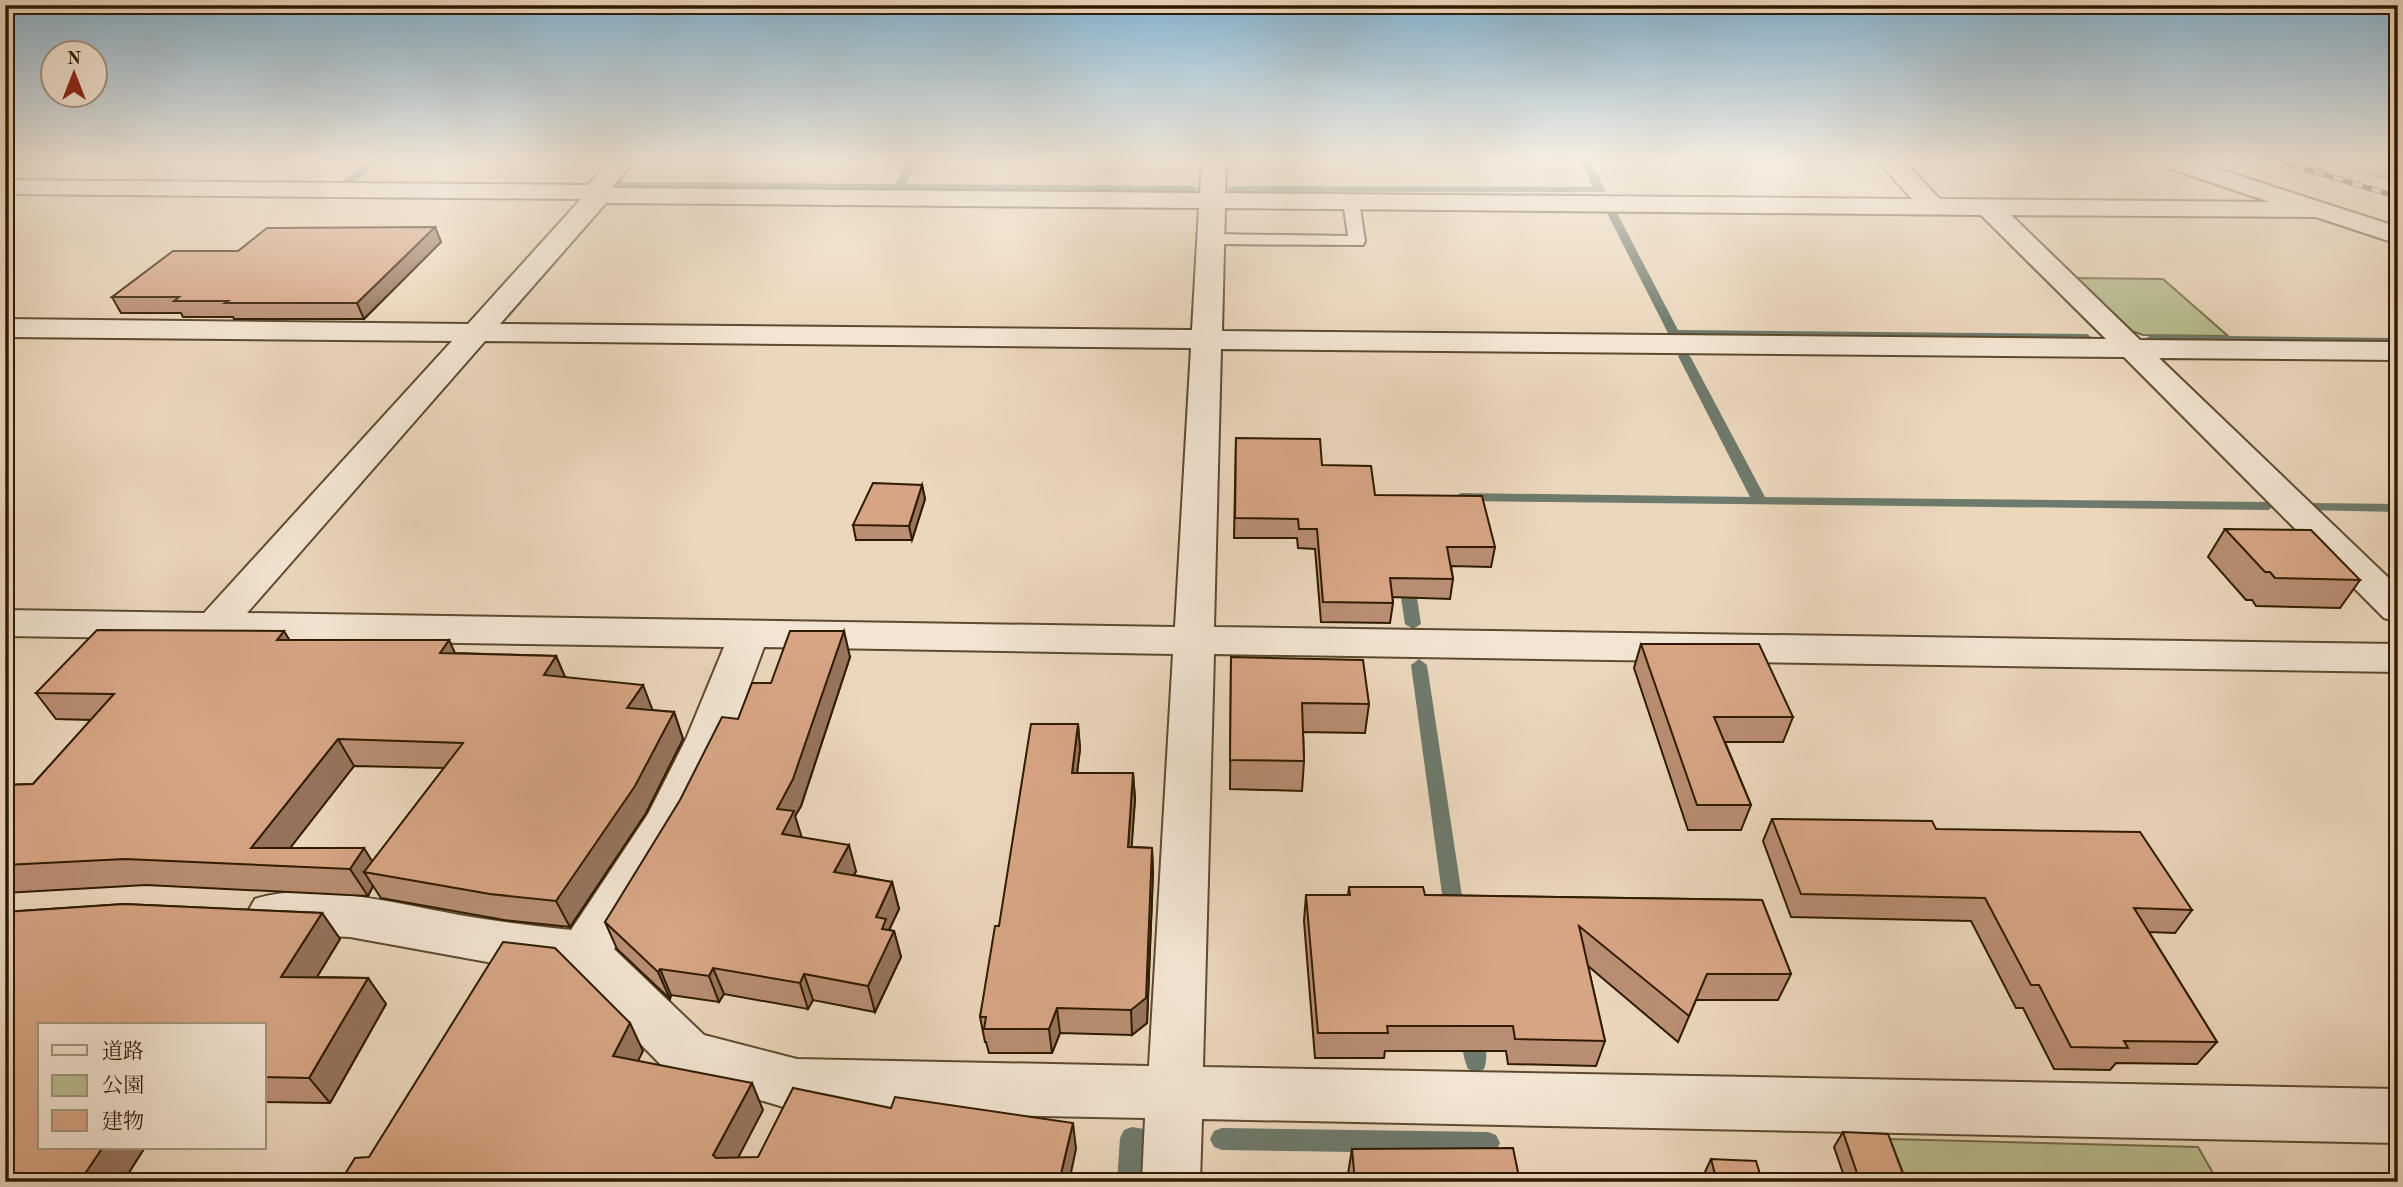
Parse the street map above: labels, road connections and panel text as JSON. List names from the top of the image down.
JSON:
{
  "legend": ["道路", "公園", "建物"],
  "north": "top"
}
